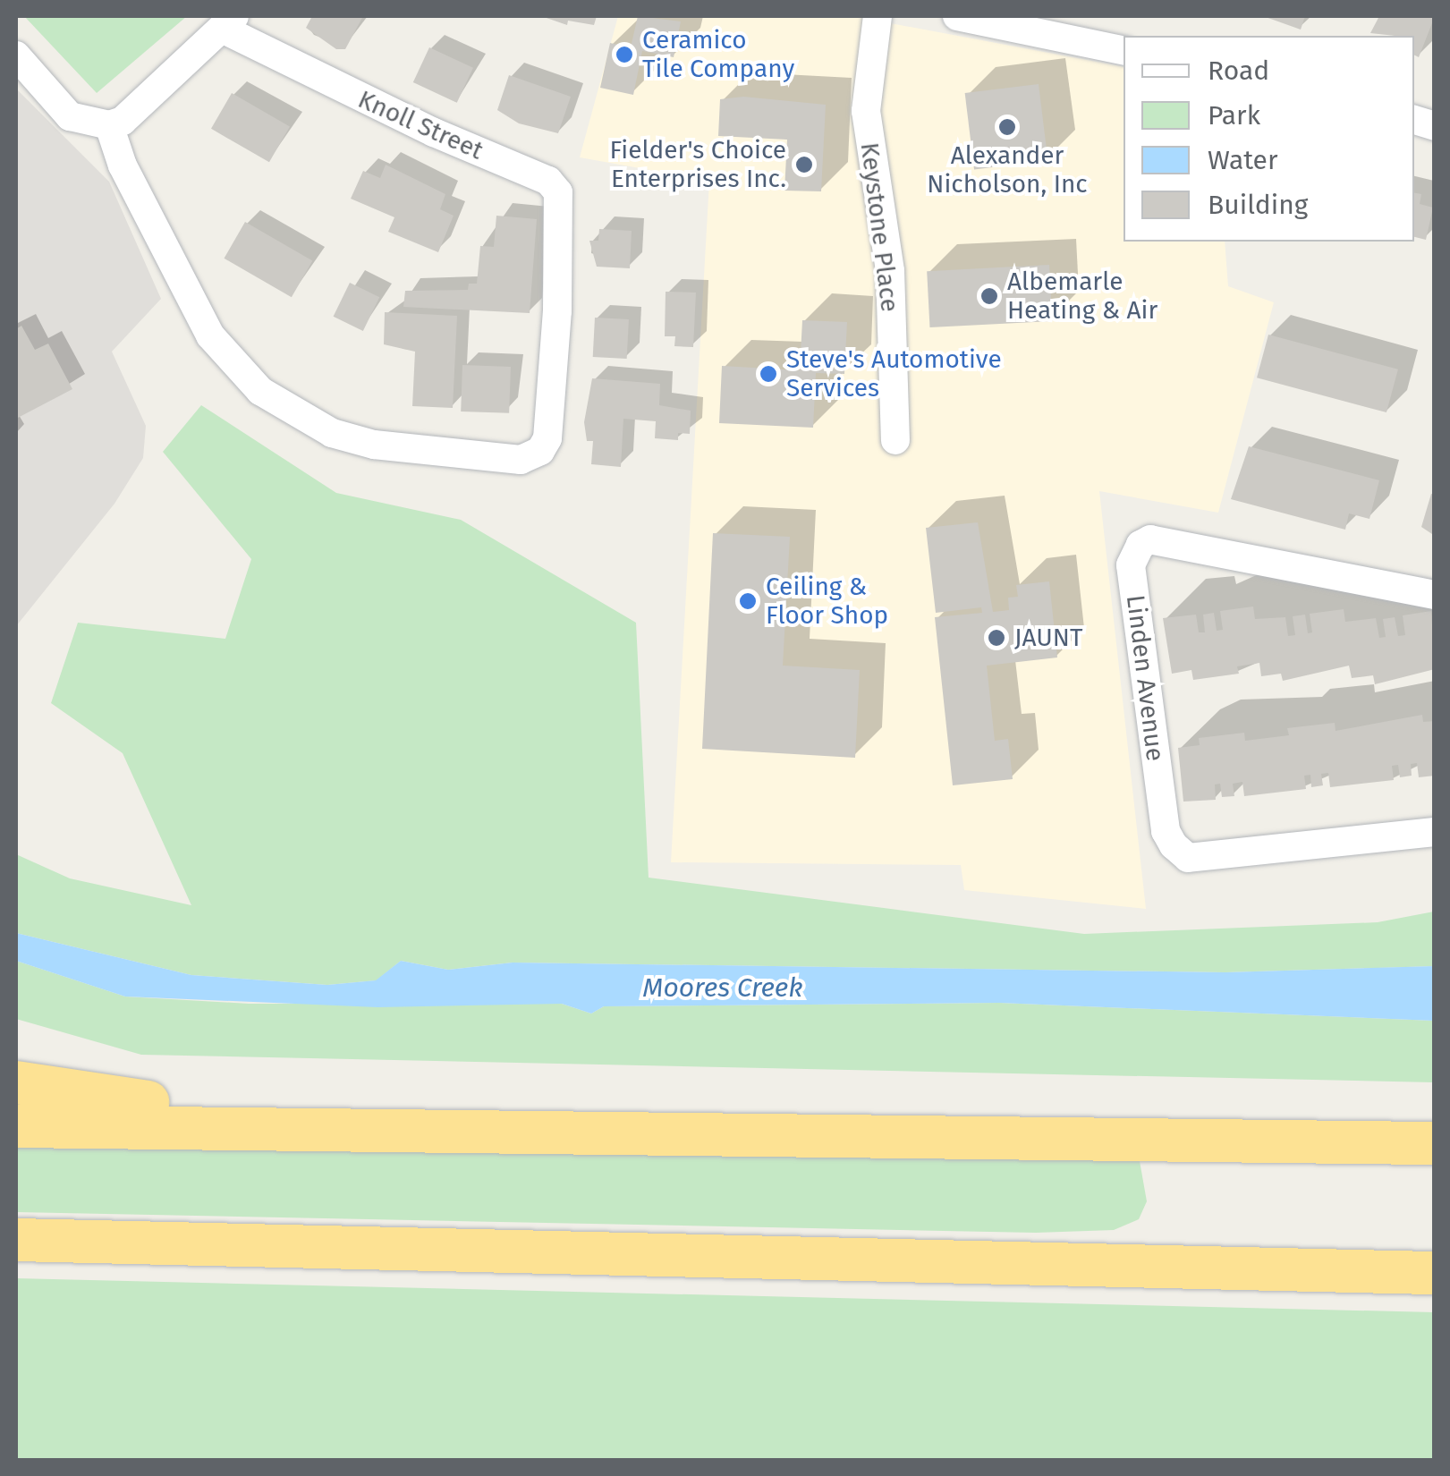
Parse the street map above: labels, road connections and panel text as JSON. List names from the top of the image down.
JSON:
{
  "streets": {
    "street": ["Knoll Street", "Keystone Place", "Linden Avenue"]
  },
  "water": ["Moores Creek"],
  "places": [
    "Ceramico Tile Company",
    "Alexander Nicholson, Inc",
    "Fielder's Choice Enterprises Inc.",
    "Albemarle Heating & Air",
    "Steve's Automotive Services",
    "Ceiling & Floor Shop",
    "JAUNT"
  ],
  "legend": [
    "Road",
    "Park",
    "Water",
    "Building"
  ]
}
